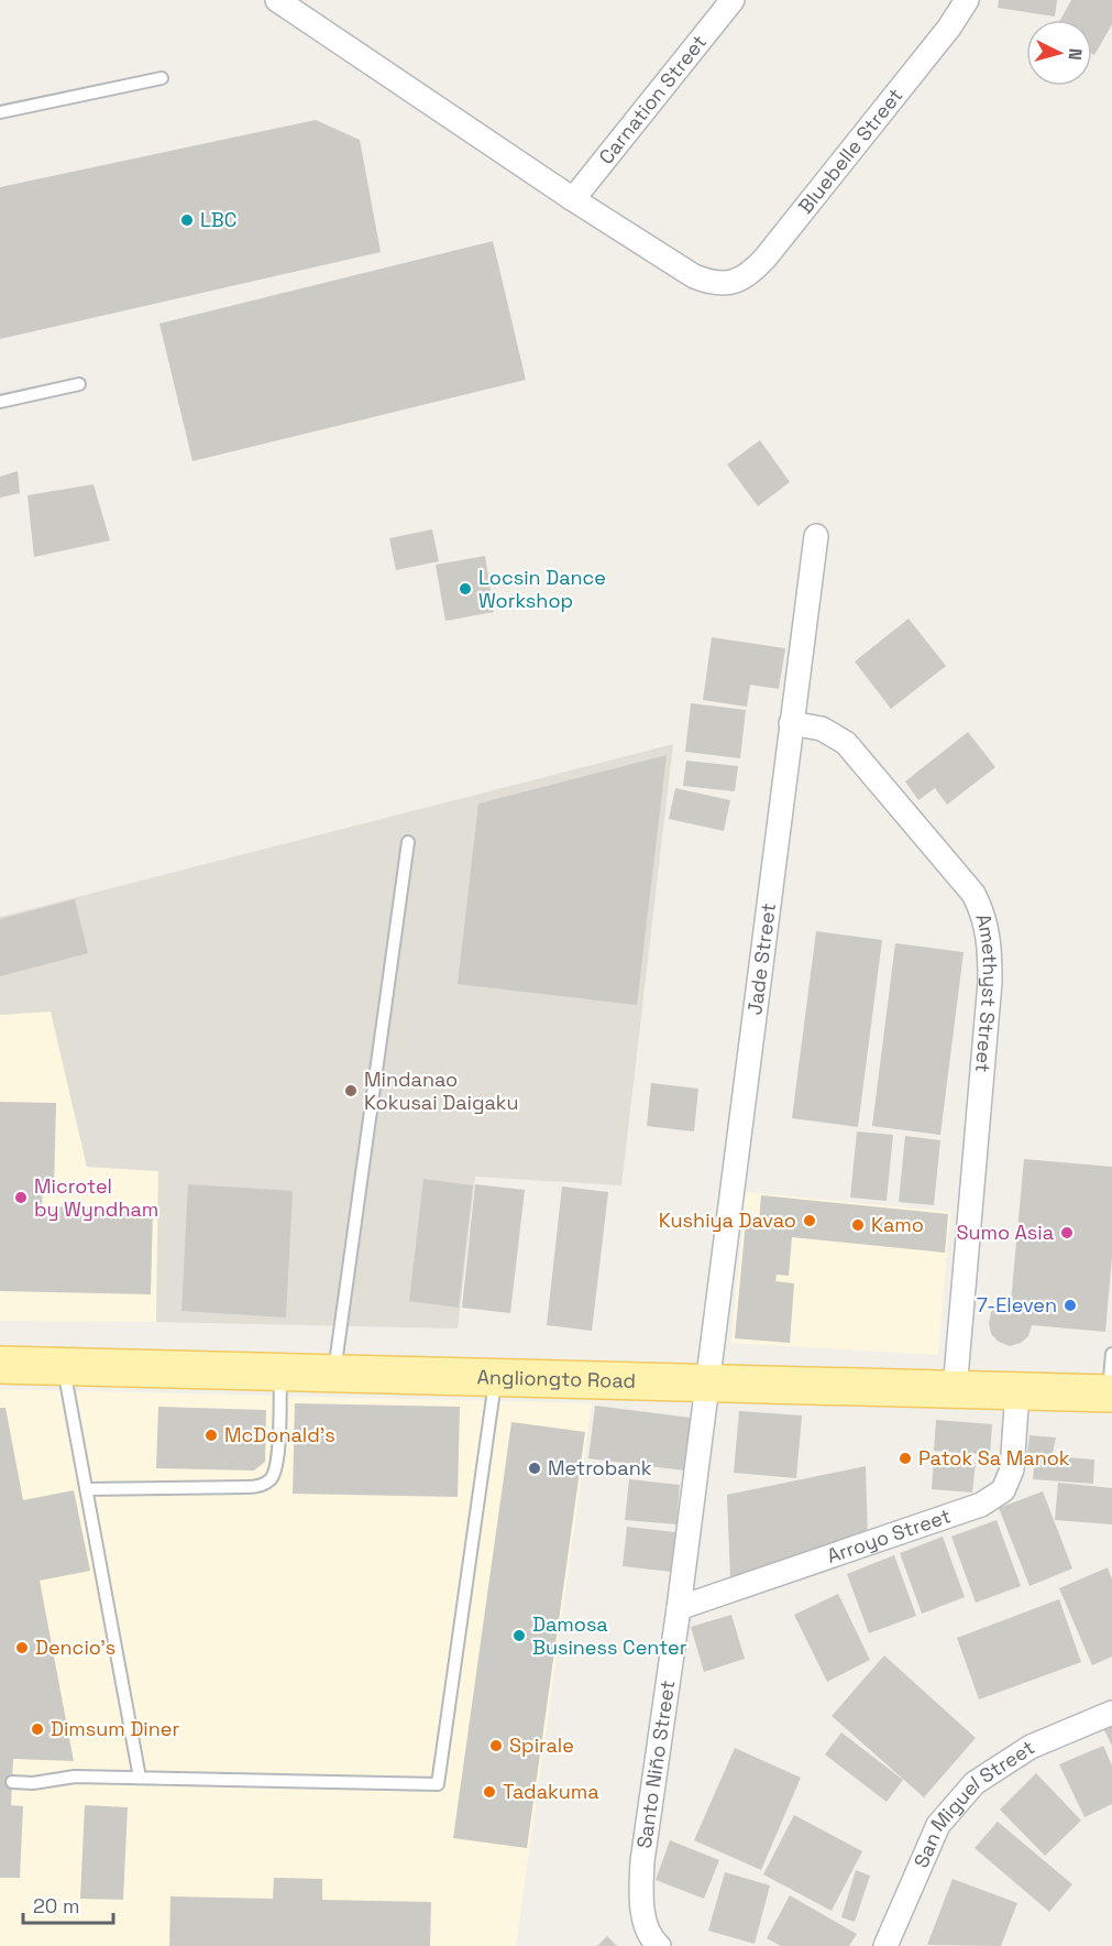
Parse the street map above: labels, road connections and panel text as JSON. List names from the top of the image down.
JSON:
{
  "streets": {
    "main road": ["Angliongto Road"],
    "street": [
      "Carnation Street",
      "Bluebelle Street",
      "Jade Street",
      "Amethyst Street",
      "Arroyo Street",
      "Santo Niño Street",
      "San Miguel Street"
    ]
  },
  "crossings": [
    ["Carnation Street", "Bluebelle Street"],
    ["Jade Street", "Amethyst Street"],
    ["Jade Street", "Angliongto Road"],
    ["Jade Street", "Santo Niño Street"],
    ["Amethyst Street", "Angliongto Road"],
    ["Angliongto Road", "Arroyo Street"],
    ["Angliongto Road", "Santo Niño Street"],
    ["Arroyo Street", "Santo Niño Street"]
  ],
  "places": [
    "LBC",
    "Locsin Dance Workshop",
    "Mindanao Kokusai Daigaku",
    "Microtel by Wyndham",
    "Kushiya Davao",
    "Kamo",
    "Sumo Asia",
    "7-Eleven",
    "McDonald's",
    "Patok Sa Manok",
    "Metrobank",
    "Damosa Business Center",
    "Dencio's",
    "Dimsum Diner",
    "Spirale",
    "Tadakuma"
  ],
  "scale_bar": "20 m",
  "north": "right"
}
